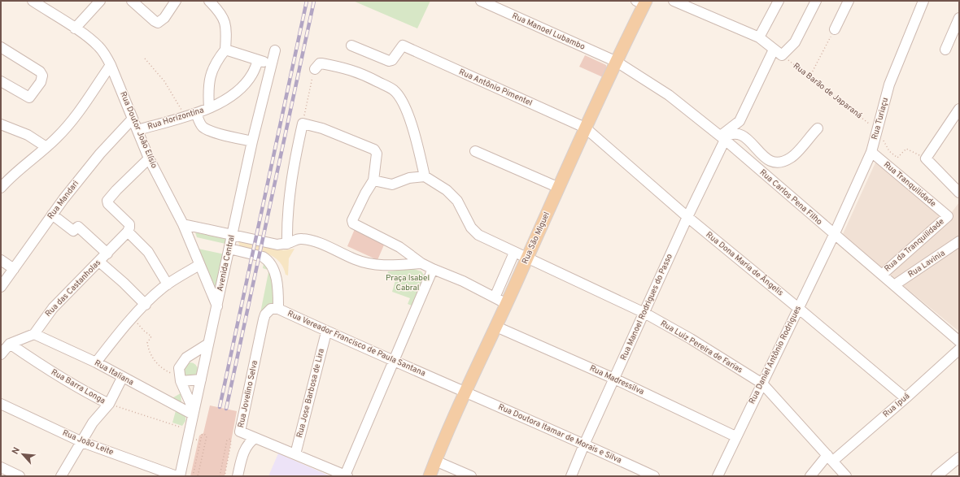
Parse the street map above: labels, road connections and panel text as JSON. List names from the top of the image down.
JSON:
{
  "streets": {
    "main road": ["Rua São Miguel"],
    "street": [
      "Rua Manoel Lubambo",
      "Rua Antônio Pimentel",
      "Rua Horizontina",
      "Rua Turiaçu",
      "Rua Doutor João Elísio",
      "Rua Tranquilidade",
      "Rua Carlos Pena Filho",
      "Rua Mandari",
      "Rua da Tranquilidade",
      "Avenida Central",
      "Rua Dona Maria de Ângelis",
      "Rua Lavinia",
      "Rua das Castanholas",
      "Rua Manoel Rodrigues do Passo",
      "Rua Vereador Francisco de Paula Santana",
      "Rua Luiz Pereira de Farias",
      "Rua Daniel Antônio Rodrigues",
      "Rua Italiana",
      "Rua Madressilva",
      "Rua Barra Longa",
      "Rua Jose Barbosa de Lira",
      "Rua Jovelino Selva",
      "Rua Ipuá",
      "Rua Doutora Itamar de Morais e Silva",
      "Rua João Leite"
    ],
    "path": ["Rua Barão de Japaraná"]
  },
  "crossings": [
    ["Rua Manoel Lubambo", "Rua Carlos Pena Filho"],
    ["Rua Manoel Lubambo", "Rua São Miguel"],
    ["Rua Antônio Pimentel", "Rua São Miguel"],
    ["Rua Antônio Pimentel", "Rua Dona Maria de Ângelis"],
    ["Rua Barão de Japaraná", "Rua Turiaçu"],
    ["Rua Horizontina", "Rua Doutor João Elísio"],
    ["Rua Turiaçu", "Rua Tranquilidade"],
    ["Rua Turiaçu", "Rua Carlos Pena Filho"],
    ["Rua Turiaçu", "Rua Daniel Antônio Rodrigues"],
    ["Rua Doutor João Elísio", "Rua Mandari"],
    ["Rua Doutor João Elísio", "Avenida Central"],
    ["Rua Tranquilidade", "Rua da Tranquilidade"],
    ["Rua Carlos Pena Filho", "Rua São Miguel"],
    ["Rua Carlos Pena Filho", "Rua da Tranquilidade"],
    ["Rua Carlos Pena Filho", "Rua Lavinia"],
    ["Rua Carlos Pena Filho", "Rua Manoel Rodrigues do Passo"],
    ["Rua Carlos Pena Filho", "Rua Daniel Antônio Rodrigues"],
    ["Rua São Miguel", "Rua Dona Maria de Ângelis"],
    ["Rua São Miguel", "Rua Vereador Francisco de Paula Santana"],
    ["Rua São Miguel", "Rua Luiz Pereira de Farias"],
    ["Rua São Miguel", "Rua Madressilva"],
    ["Rua São Miguel", "Rua Doutora Itamar de Morais e Silva"],
    ["Avenida Central", "Rua Vereador Francisco de Paula Santana"],
    ["Avenida Central", "Rua Italiana"],
    ["Avenida Central", "Rua Barra Longa"],
    ["Rua Dona Maria de Ângelis", "Rua Manoel Rodrigues do Passo"],
    ["Rua Dona Maria de Ângelis", "Rua Daniel Antônio Rodrigues"],
    ["Rua Dona Maria de Ângelis", "Rua Ipuá"],
    ["Rua das Castanholas", "Rua Italiana"],
    ["Rua Manoel Rodrigues do Passo", "Rua Luiz Pereira de Farias"],
    ["Rua Manoel Rodrigues do Passo", "Rua Madressilva"],
    ["Rua Manoel Rodrigues do Passo", "Rua Doutora Itamar de Morais e Silva"],
    ["Rua Vereador Francisco de Paula Santana", "Rua Jose Barbosa de Lira"],
    ["Rua Vereador Francisco de Paula Santana", "Rua Jovelino Selva"],
    ["Rua Vereador Francisco de Paula Santana", "Rua Doutora Itamar de Morais e Silva"],
    ["Rua Luiz Pereira de Farias", "Rua Daniel Antônio Rodrigues"],
    ["Rua Luiz Pereira de Farias", "Rua Ipuá"],
    ["Rua Daniel Antônio Rodrigues", "Rua Madressilva"],
    ["Rua Jose Barbosa de Lira", "Rua Jovelino Selva"]
  ],
  "parks": ["Praça Isabel Cabral"],
  "north": "top left"
}
